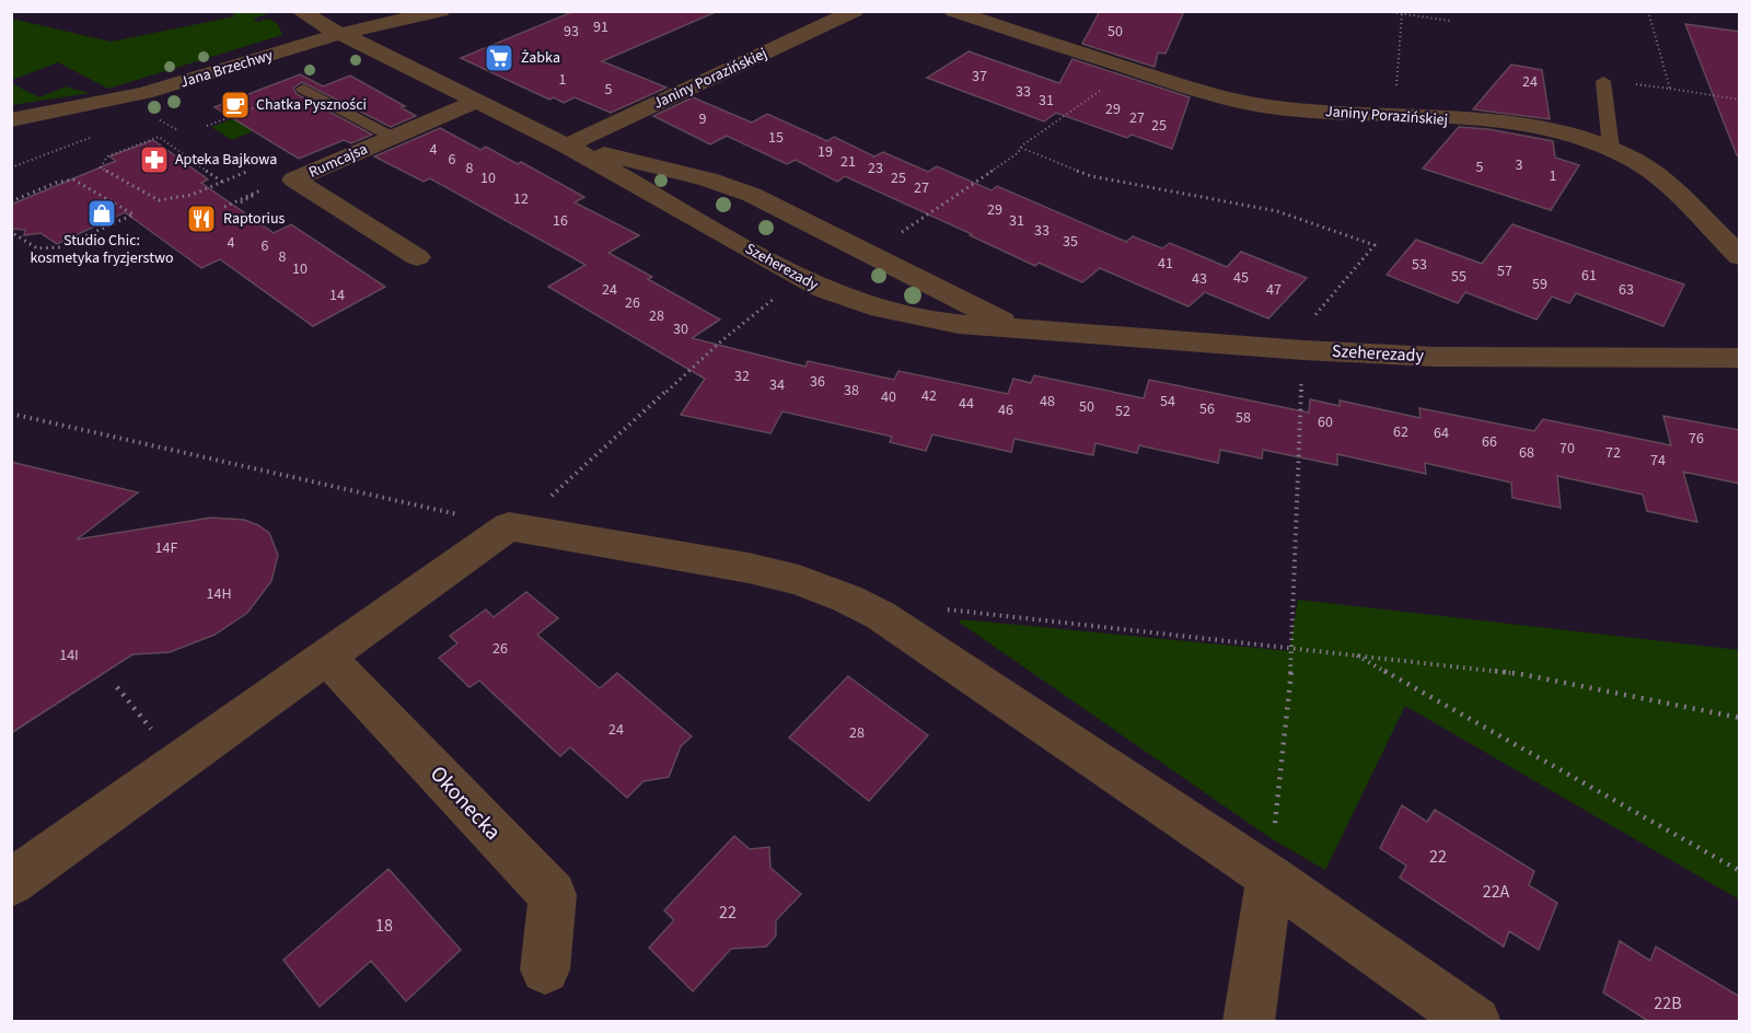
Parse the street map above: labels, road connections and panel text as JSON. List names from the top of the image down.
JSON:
{
  "streets": {
    "street": [
      "Jana Brzechwy",
      "Janiny Porazińskiej",
      "Rumcajsa",
      "Szeherezady",
      "Okonecka"
    ]
  },
  "crossings": [
    ["Jana Brzechwy", "Szeherezady"],
    ["Janiny Porazińskiej", "Szeherezady"],
    ["Rumcajsa", "Szeherezady"]
  ],
  "places": {
    "supermarket": ["Żabka"],
    "cafe": ["Chatka Pyszności"],
    "pharmacy": ["Apteka Bajkowa"],
    "shop": ["Studio Chic: kosmetyka fryzjerstwo"],
    "restaurant": ["Raptorius"]
  },
  "house_numbers": [
    "91",
    "93",
    "50",
    "37",
    "1",
    "24",
    "5",
    "33",
    "31",
    "29",
    "27",
    "9",
    "25",
    "15",
    "4",
    "19",
    "6",
    "21",
    "3",
    "5",
    "8",
    "23",
    "1",
    "10",
    "25",
    "27",
    "12",
    "29",
    "16",
    "31",
    "33",
    "35",
    "4",
    "6",
    "8",
    "41",
    "53",
    "10",
    "57",
    "61",
    "55",
    "45",
    "43",
    "59",
    "24",
    "47",
    "63",
    "14",
    "26",
    "28",
    "30",
    "32",
    "36",
    "34",
    "38",
    "42",
    "40",
    "48",
    "54",
    "44",
    "50",
    "56",
    "46",
    "52",
    "58",
    "60",
    "62",
    "64",
    "76",
    "66",
    "70",
    "68",
    "72",
    "74",
    "14F",
    "14H",
    "26",
    "14I",
    "24",
    "28",
    "22",
    "22A",
    "22",
    "18",
    "22B"
  ]
}
